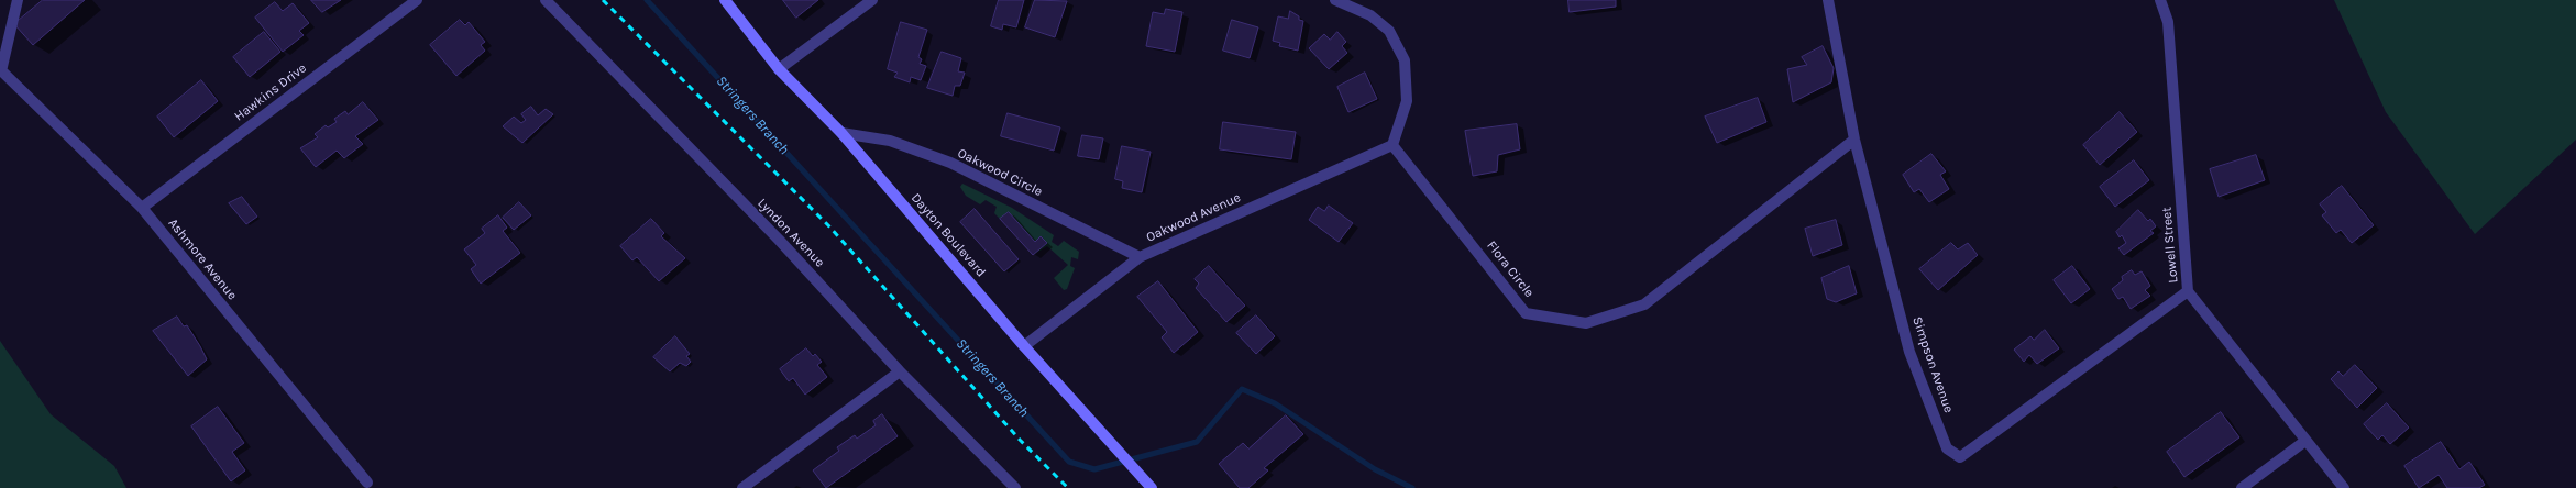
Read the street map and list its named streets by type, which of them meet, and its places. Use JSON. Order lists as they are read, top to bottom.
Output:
{
  "streets": {
    "main road": ["Dayton Boulevard"],
    "street": [
      "Hawkins Drive",
      "Oakwood Circle",
      "Oakwood Avenue",
      "Lyndon Avenue",
      "Lowell Street",
      "Ashmore Avenue",
      "Flora Circle",
      "Simpson Avenue"
    ]
  },
  "crossings": [
    ["Hawkins Drive", "Ashmore Avenue"],
    ["Oakwood Circle", "Oakwood Avenue"],
    ["Oakwood Circle", "Dayton Boulevard"],
    ["Oakwood Avenue", "Dayton Boulevard"],
    ["Oakwood Avenue", "Flora Circle"],
    ["Lowell Street", "Simpson Avenue"],
    ["Flora Circle", "Simpson Avenue"]
  ],
  "water": ["Stringers Branch"]
}
